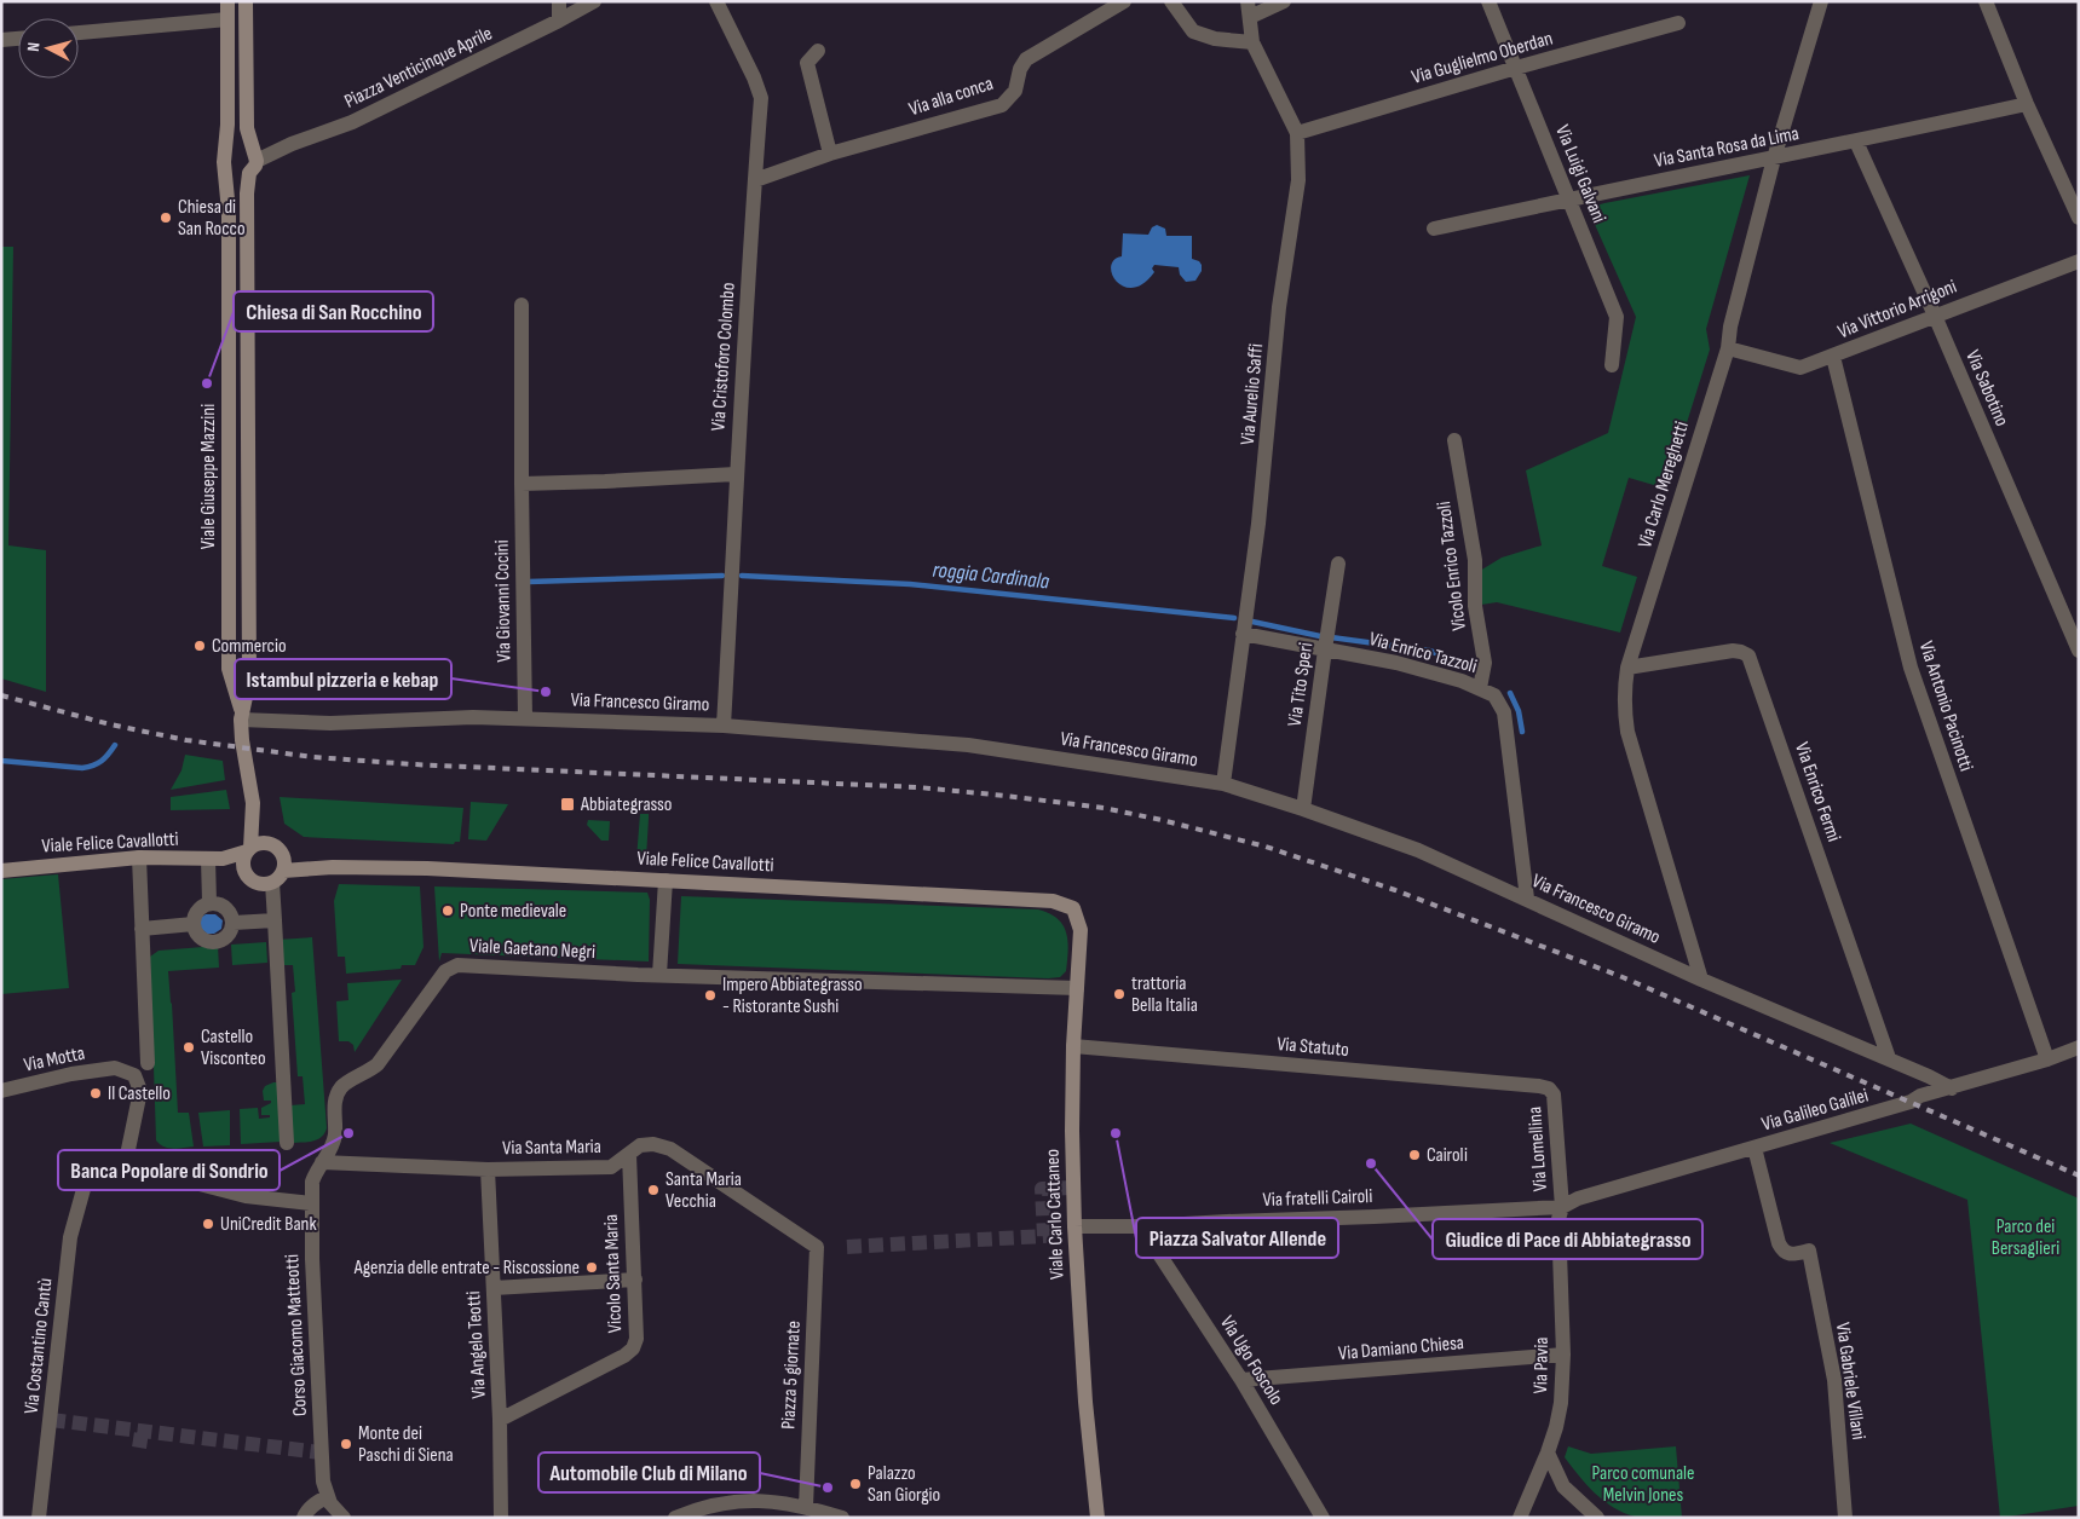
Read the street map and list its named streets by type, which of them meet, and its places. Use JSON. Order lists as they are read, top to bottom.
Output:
{
  "streets": {
    "street": [
      "Via Guglielmo Oberdan",
      "Piazza Venticinque Aprile",
      "Via alla conca",
      "Via Santa Rosa da Lima",
      "Via Luigi Galvani",
      "Via Vittorio Arrigoni",
      "Via Cristoforo Colombo",
      "Via Sabotino",
      "Via Aurelio Saffi",
      "Viale Giuseppe Mazzini",
      "Via Carlo Mereghetti",
      "Vicolo Enrico Tazzoli",
      "Via Giovanni Cocini",
      "Via Enrico Tazzoli",
      "Via Tito Speri",
      "Via Francesco Giramo",
      "Via Antonio Pacinotti",
      "Via Enrico Fermi",
      "Viale Felice Cavallotti",
      "Viale Gaetano Negri",
      "Via Statuto",
      "Via Motta",
      "Via Galileo Galilei",
      "Via Santa Maria",
      "Via Lomellina",
      "Via fratelli Cairoli",
      "Viale Carlo Cattaneo",
      "Vicolo Santa Maria",
      "Corso Giacomo Matteotti",
      "Via Angelo Teotti",
      "Via Costantino Cantù",
      "Via Damiano Chiesa",
      "Via Ugo Foscolo",
      "Via Pavia",
      "Piazza 5 giornate",
      "Via Gabriele Villani"
    ]
  },
  "crossings": [
    ["Via Guglielmo Oberdan", "Via Luigi Galvani"],
    ["Via Guglielmo Oberdan", "Via Aurelio Saffi"],
    ["Piazza Venticinque Aprile", "Viale Giuseppe Mazzini"],
    ["Via alla conca", "Via Cristoforo Colombo"],
    ["Via Santa Rosa da Lima", "Via Luigi Galvani"],
    ["Via Santa Rosa da Lima", "Via Sabotino"],
    ["Via Santa Rosa da Lima", "Via Carlo Mereghetti"],
    ["Via Vittorio Arrigoni", "Via Sabotino"],
    ["Via Vittorio Arrigoni", "Via Carlo Mereghetti"],
    ["Via Vittorio Arrigoni", "Via Antonio Pacinotti"],
    ["Via Cristoforo Colombo", "Via Francesco Giramo"],
    ["Via Aurelio Saffi", "Via Enrico Tazzoli"],
    ["Via Aurelio Saffi", "Via Francesco Giramo"],
    ["Viale Giuseppe Mazzini", "Via Francesco Giramo"],
    ["Viale Giuseppe Mazzini", "Viale Felice Cavallotti"],
    ["Via Carlo Mereghetti", "Via Francesco Giramo"],
    ["Via Carlo Mereghetti", "Via Enrico Fermi"],
    ["Vicolo Enrico Tazzoli", "Via Enrico Tazzoli"],
    ["Via Giovanni Cocini", "Via Francesco Giramo"],
    ["Via Enrico Tazzoli", "Via Tito Speri"],
    ["Via Enrico Tazzoli", "Via Francesco Giramo"],
    ["Via Tito Speri", "Via Francesco Giramo"],
    ["Via Francesco Giramo", "Via Enrico Fermi"],
    ["Via Francesco Giramo", "Via Galileo Galilei"],
    ["Via Antonio Pacinotti", "Via Galileo Galilei"],
    ["Viale Felice Cavallotti", "Viale Carlo Cattaneo"],
    ["Viale Gaetano Negri", "Via Santa Maria"],
    ["Viale Gaetano Negri", "Viale Carlo Cattaneo"],
    ["Viale Gaetano Negri", "Corso Giacomo Matteotti"],
    ["Via Statuto", "Via Lomellina"],
    ["Via Statuto", "Viale Carlo Cattaneo"],
    ["Via Motta", "Via Costantino Cantù"],
    ["Via Galileo Galilei", "Via Lomellina"],
    ["Via Galileo Galilei", "Via fratelli Cairoli"],
    ["Via Galileo Galilei", "Via Pavia"],
    ["Via Galileo Galilei", "Via Gabriele Villani"],
    ["Via Santa Maria", "Vicolo Santa Maria"],
    ["Via Santa Maria", "Corso Giacomo Matteotti"],
    ["Via Santa Maria", "Via Angelo Teotti"],
    ["Via Santa Maria", "Piazza 5 giornate"],
    ["Via Lomellina", "Via fratelli Cairoli"],
    ["Via Lomellina", "Via Pavia"],
    ["Via fratelli Cairoli", "Viale Carlo Cattaneo"],
    ["Via fratelli Cairoli", "Via Ugo Foscolo"],
    ["Via fratelli Cairoli", "Via Pavia"],
    ["Vicolo Santa Maria", "Via Angelo Teotti"],
    ["Via Damiano Chiesa", "Via Ugo Foscolo"],
    ["Via Damiano Chiesa", "Via Pavia"]
  ],
  "water": ["roggia Cardinala"],
  "parks": ["Parco dei Bersaglieri", "Parco comunale Melvin Jones"],
  "places": {
    "other": [
      "Chiesa di San Rocco",
      "Chiesa di San Rocchino",
      "Commercio",
      "Istambul pizzeria e kebap",
      "Ponte medievale",
      "trattoria Bella Italia",
      "Impero Abbiategrasso - Ristorante Sushi",
      "Castello Visconteo",
      "Il Castello",
      "Banca Popolare di Sondrio",
      "Piazza Salvator Allende",
      "Cairoli",
      "Giudice di Pace di Abbiategrasso",
      "Santa Maria Vecchia",
      "UniCredit Bank",
      "Agenzia delle entrate - Riscossione",
      "Monte dei Paschi di Siena",
      "Palazzo San Giorgio",
      "Automobile Club di Milano"
    ],
    "transit": ["Abbiategrasso"]
  },
  "north": "left"
}
